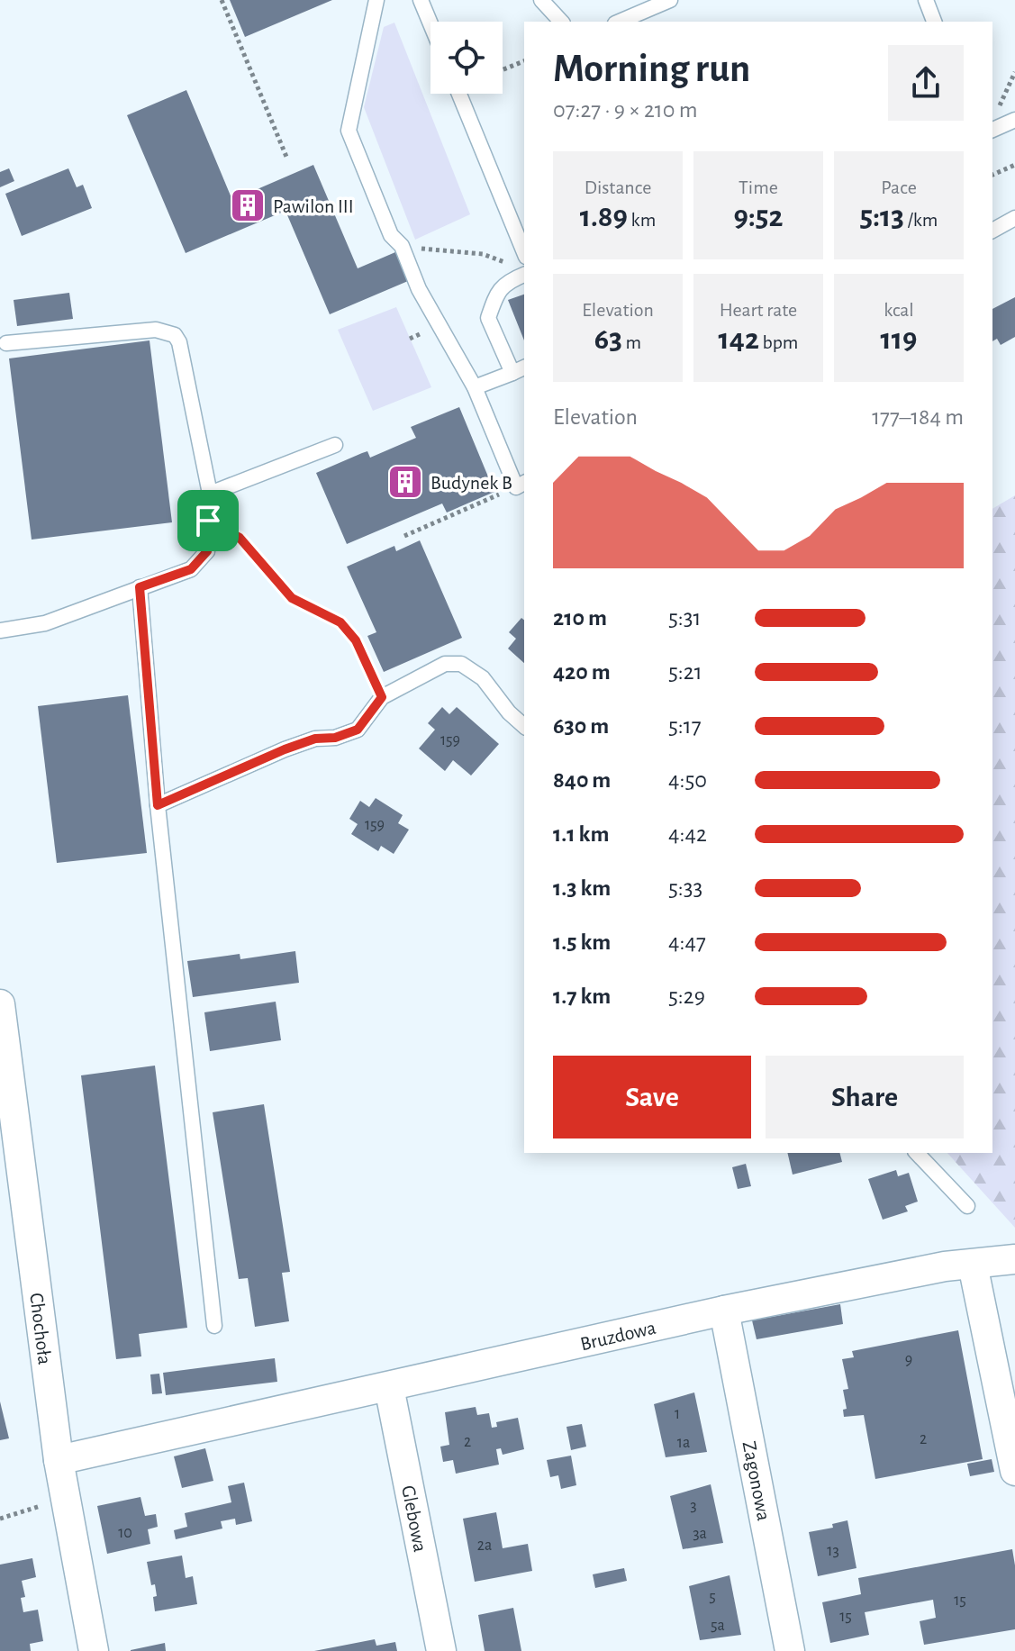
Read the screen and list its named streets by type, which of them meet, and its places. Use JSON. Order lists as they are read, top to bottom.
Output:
{
  "streets": {
    "street": [
      "Chochoła",
      "Bruzdowa",
      "Zagonowa",
      "Glebowa"
    ]
  },
  "crossings": [
    ["Chochoła", "Bruzdowa"],
    ["Bruzdowa", "Zagonowa"],
    ["Bruzdowa", "Glebowa"]
  ],
  "places": {
    "building": ["Pawilon III", "Budynek B"]
  },
  "house_numbers": [
    "159",
    "159",
    "9",
    "1",
    "2",
    "2",
    "1a",
    "3",
    "10",
    "3a",
    "2a",
    "13",
    "5",
    "15",
    "15",
    "5a"
  ],
  "page": {
    "heading": ["Morning run", "07:27 · 9 × 210 m"],
    "stats": [
      ["Distance", "1.89 km"],
      ["Time", "9:52"],
      ["Pace", "5:13 /km"],
      ["Elevation", "63 m"],
      ["Heart rate", "142 bpm"],
      ["kcal", "119"]
    ],
    "chart": ["Elevation", "177–184 m"],
    "list": [
      {
        "name": "210 m",
        "note": "5:31"
      },
      {
        "name": "420 m",
        "note": "5:21"
      },
      {
        "name": "630 m",
        "note": "5:17"
      },
      {
        "name": "840 m",
        "note": "4:50"
      },
      {
        "name": "1.1 km",
        "note": "4:42"
      },
      {
        "name": "1.3 km",
        "note": "5:33"
      },
      {
        "name": "1.5 km",
        "note": "4:47"
      },
      {
        "name": "1.7 km",
        "note": "5:29"
      }
    ],
    "buttons": ["Save", "Share"]
  }
}
